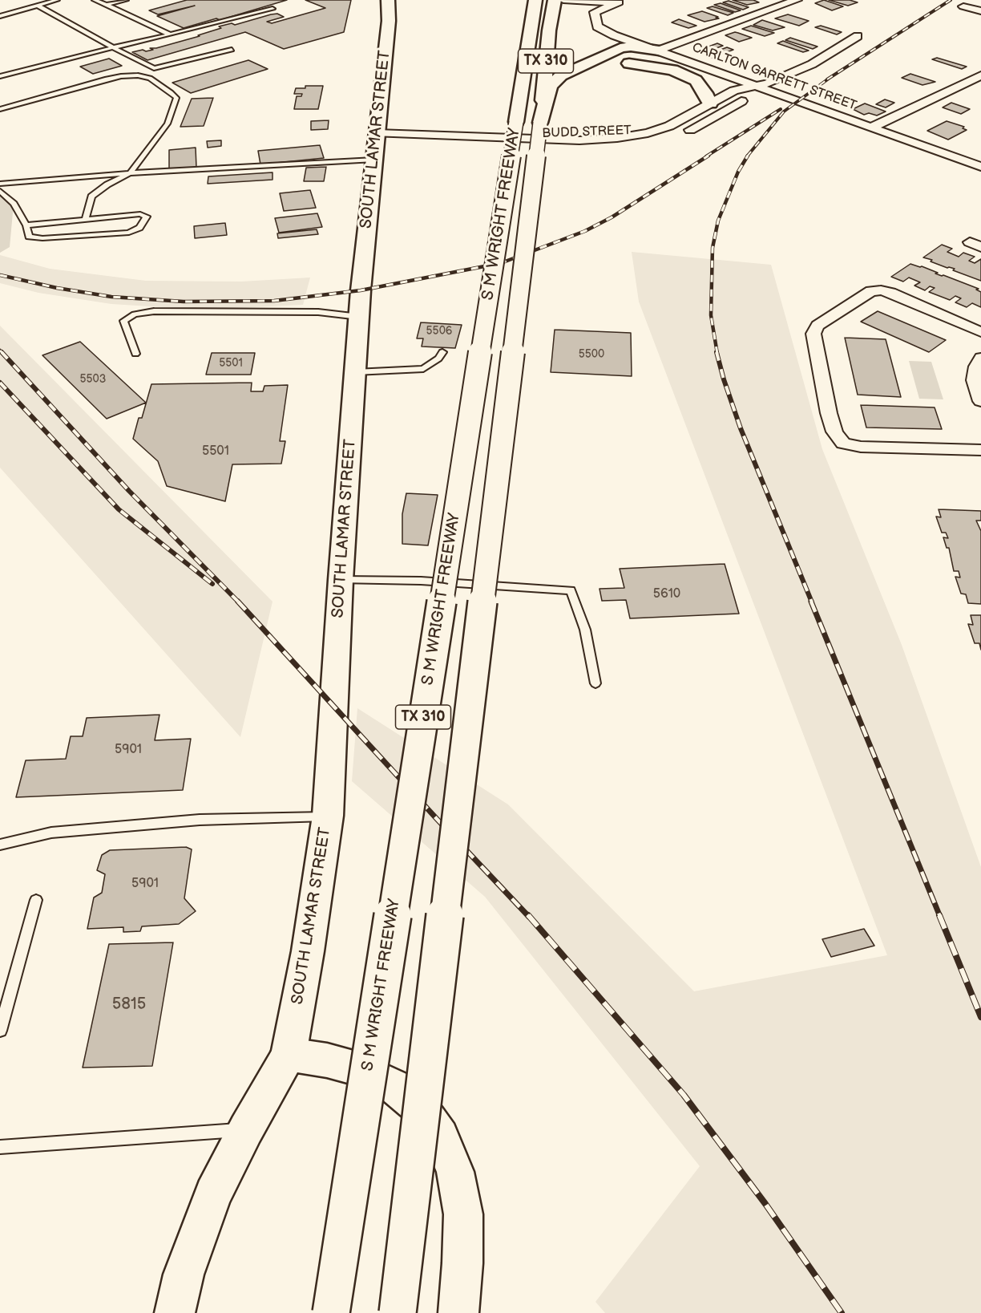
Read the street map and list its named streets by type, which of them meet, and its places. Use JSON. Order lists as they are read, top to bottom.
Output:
{
  "streets": {
    "main road": ["TX 310", "SOUTH LAMAR STREET", "S M WRIGHT FREEWAY"],
    "street": ["CARLTON GARRETT STREET", "BUDD STREET"]
  },
  "crossings": [
    ["CARLTON GARRETT STREET", "BUDD STREET"],
    ["BUDD STREET", "SOUTH LAMAR STREET"]
  ],
  "house_numbers": [
    "5506",
    "5500",
    "5501",
    "5503",
    "5501",
    "5610",
    "5901",
    "5901",
    "5815"
  ]
}
